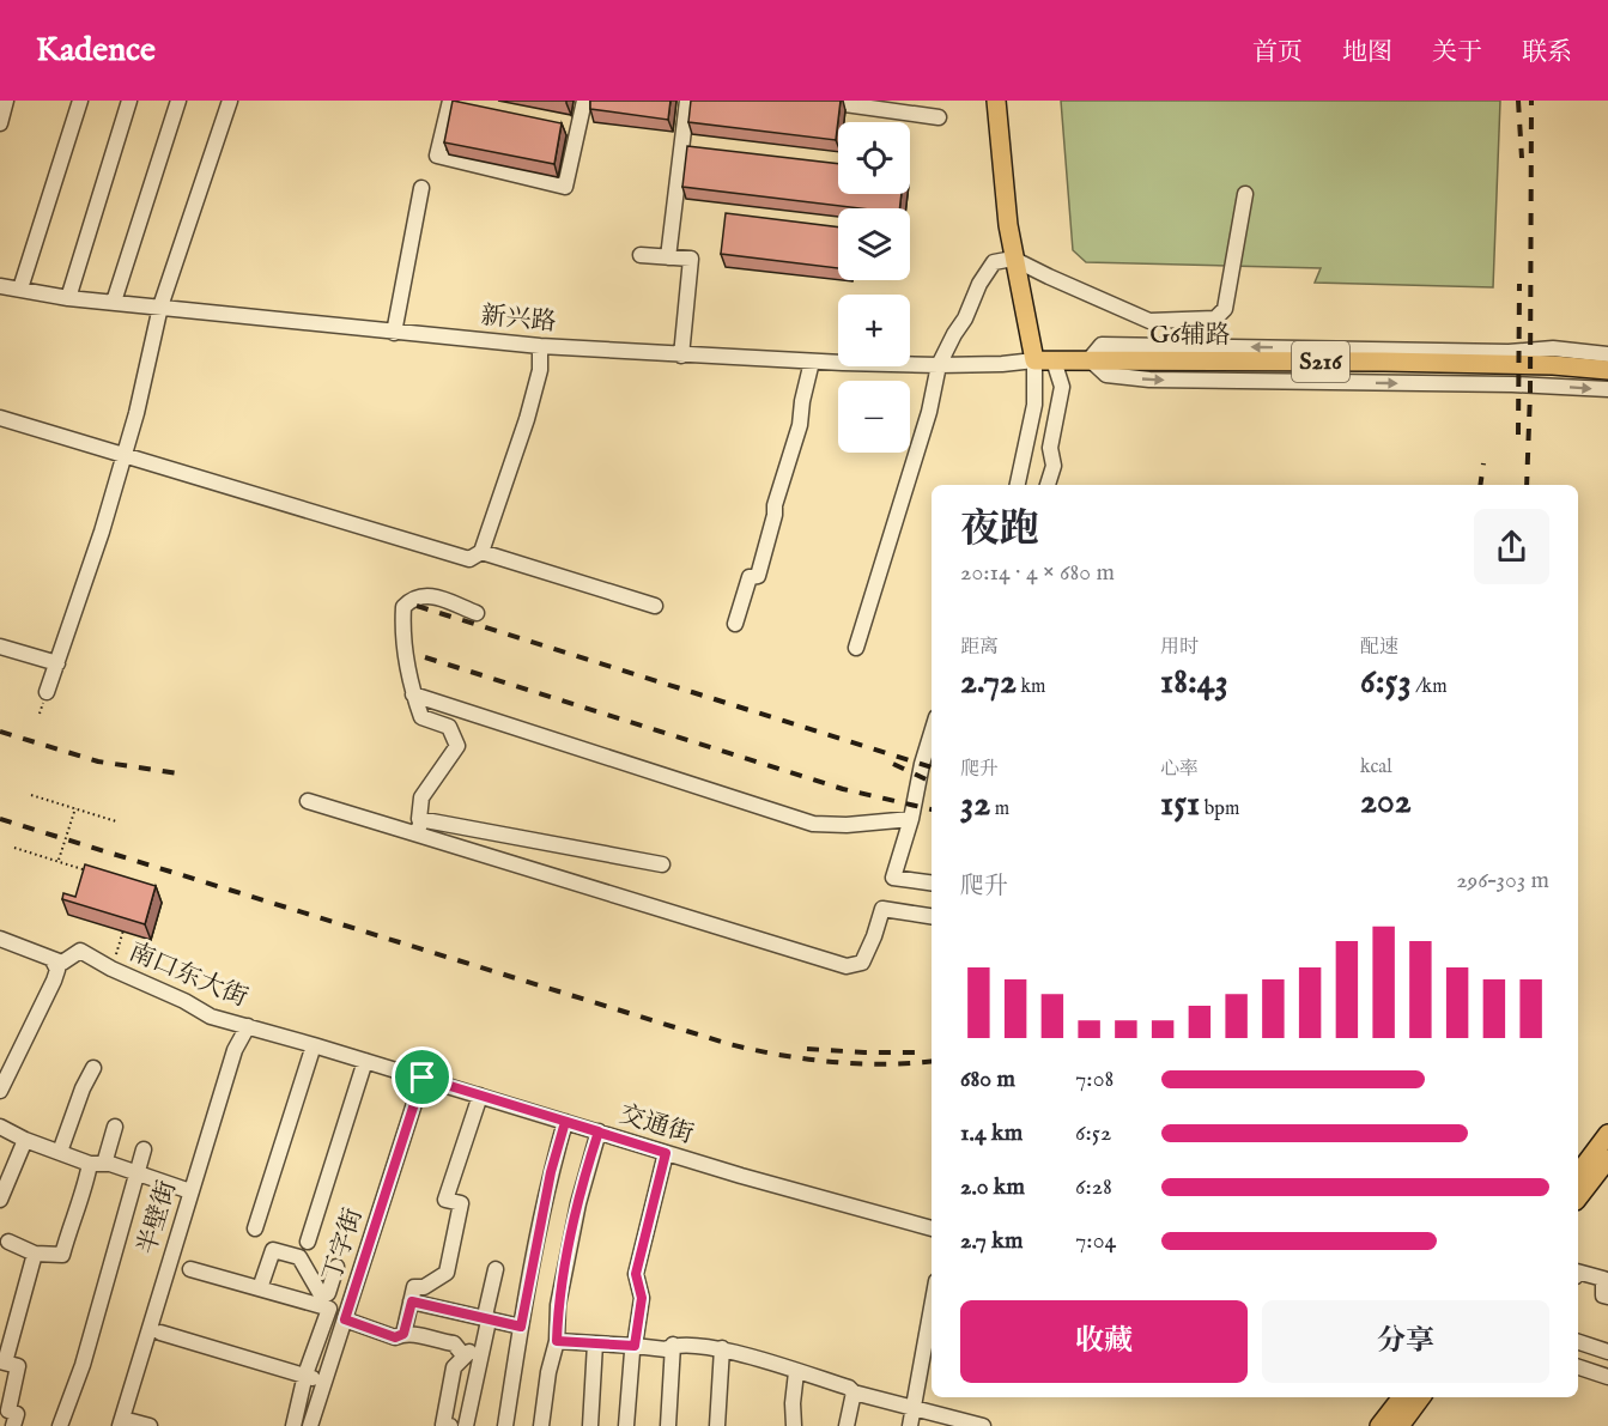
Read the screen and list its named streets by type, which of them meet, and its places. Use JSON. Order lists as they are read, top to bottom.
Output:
{
  "streets": {
    "main road": ["G6辅路", "S216"],
    "street": [
      "新兴路",
      "南口东大街",
      "交通街",
      "半壁街",
      "丁字街"
    ]
  },
  "crossings": [
    ["新兴路", "G6辅路"],
    ["南口东大街", "交通街"],
    ["南口东大街", "半壁街"],
    ["交通街", "丁字街"]
  ],
  "page": {
    "header": "Kadence",
    "nav": [
      "首页",
      "地图",
      "关于",
      "联系"
    ],
    "map_buttons": ["+", "−"],
    "heading": ["夜跑", "20:14 · 4 × 680 m"],
    "stats": [
      ["距离", "2.72 km"],
      ["用时", "18:43"],
      ["配速", "6:53 /km"],
      ["爬升", "32 m"],
      ["心率", "151 bpm"],
      ["kcal", "202"]
    ],
    "chart": ["爬升", "296–303 m"],
    "list": [
      {
        "name": "680 m",
        "note": "7:08"
      },
      {
        "name": "1.4 km",
        "note": "6:52"
      },
      {
        "name": "2.0 km",
        "note": "6:28"
      },
      {
        "name": "2.7 km",
        "note": "7:04"
      }
    ],
    "buttons": ["收藏", "分享"]
  }
}
